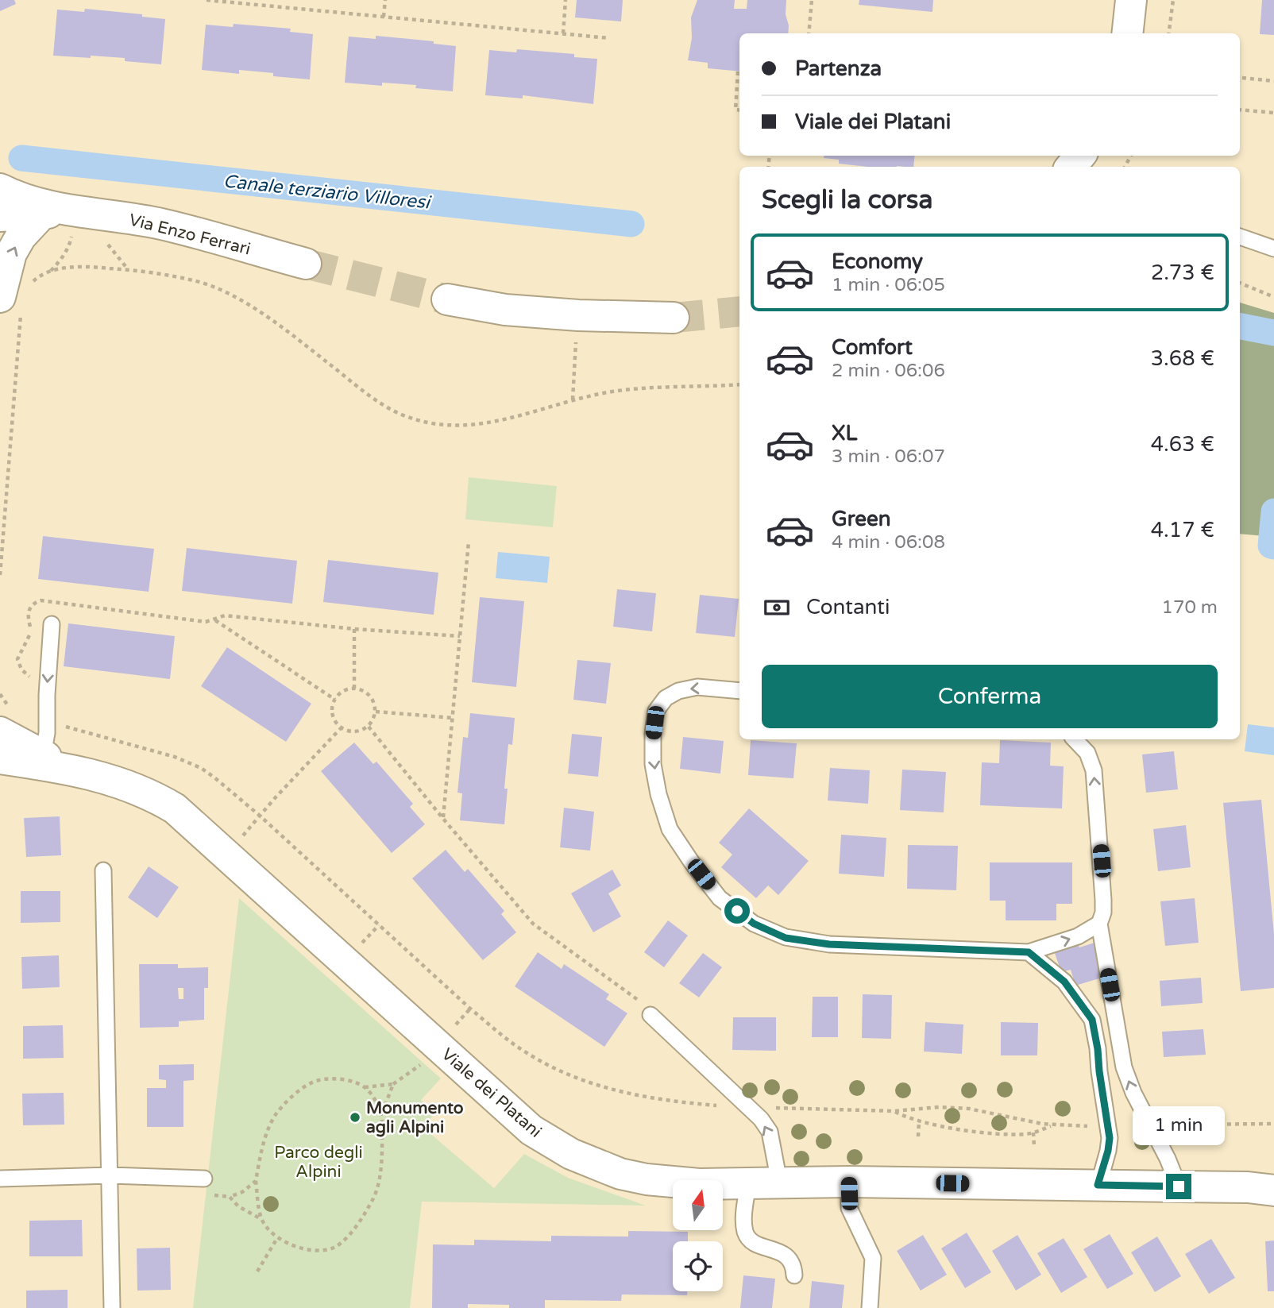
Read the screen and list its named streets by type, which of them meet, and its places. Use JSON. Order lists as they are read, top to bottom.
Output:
{
  "streets": {
    "street": ["Via Enzo Ferrari", "Viale dei Platani"]
  },
  "water": ["Canale terziario Villoresi"],
  "parks": ["Parco degli Alpini"],
  "places": ["Monumento agli Alpini"],
  "north": "top",
  "page": {
    "banner": ["Partenza", "Viale dei Platani"],
    "heading": "Scegli la corsa",
    "list": [
      {
        "name": "Economy",
        "note": "1 min · 06:05",
        "value": "2.73 €"
      },
      {
        "name": "Comfort",
        "note": "2 min · 06:06",
        "value": "3.68 €"
      },
      {
        "name": "XL",
        "note": "3 min · 06:07",
        "value": "4.63 €"
      },
      {
        "name": "Green",
        "note": "4 min · 06:08",
        "value": "4.17 €"
      }
    ],
    "pay": ["Contanti", "170 m"],
    "buttons": "Conferma",
    "bubble": "1 min"
  }
}
